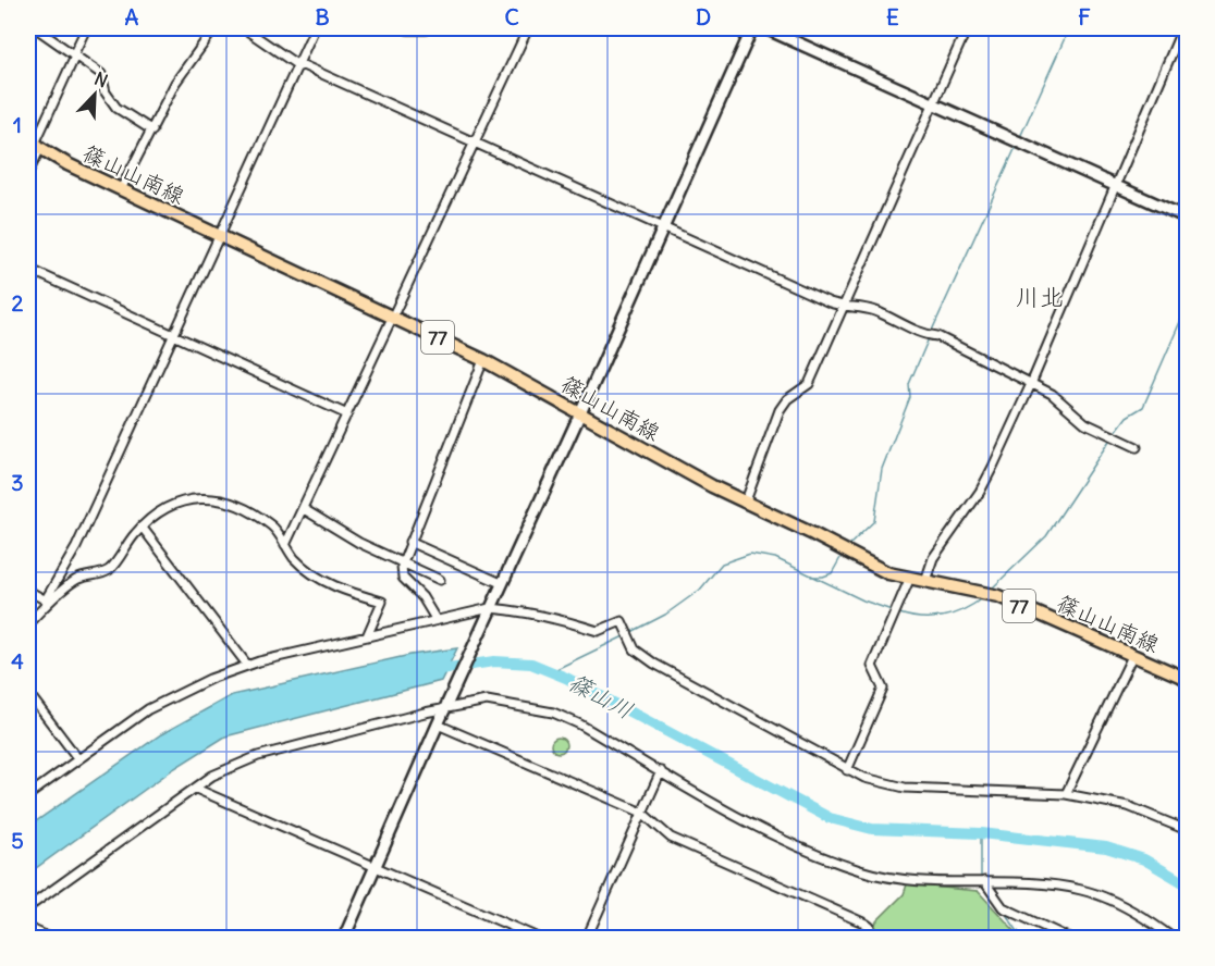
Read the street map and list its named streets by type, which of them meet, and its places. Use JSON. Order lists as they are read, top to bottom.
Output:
{
  "streets": {
    "main road": ["篠山山南線", "77"]
  },
  "districts": ["川北"],
  "water": ["篠山川"],
  "north": "top right",
  "grid": {
    "columns": [
      "A",
      "B",
      "C",
      "D",
      "E",
      "F"
    ],
    "rows": [
      "1",
      "2",
      "3",
      "4",
      "5"
    ]
  }
}
